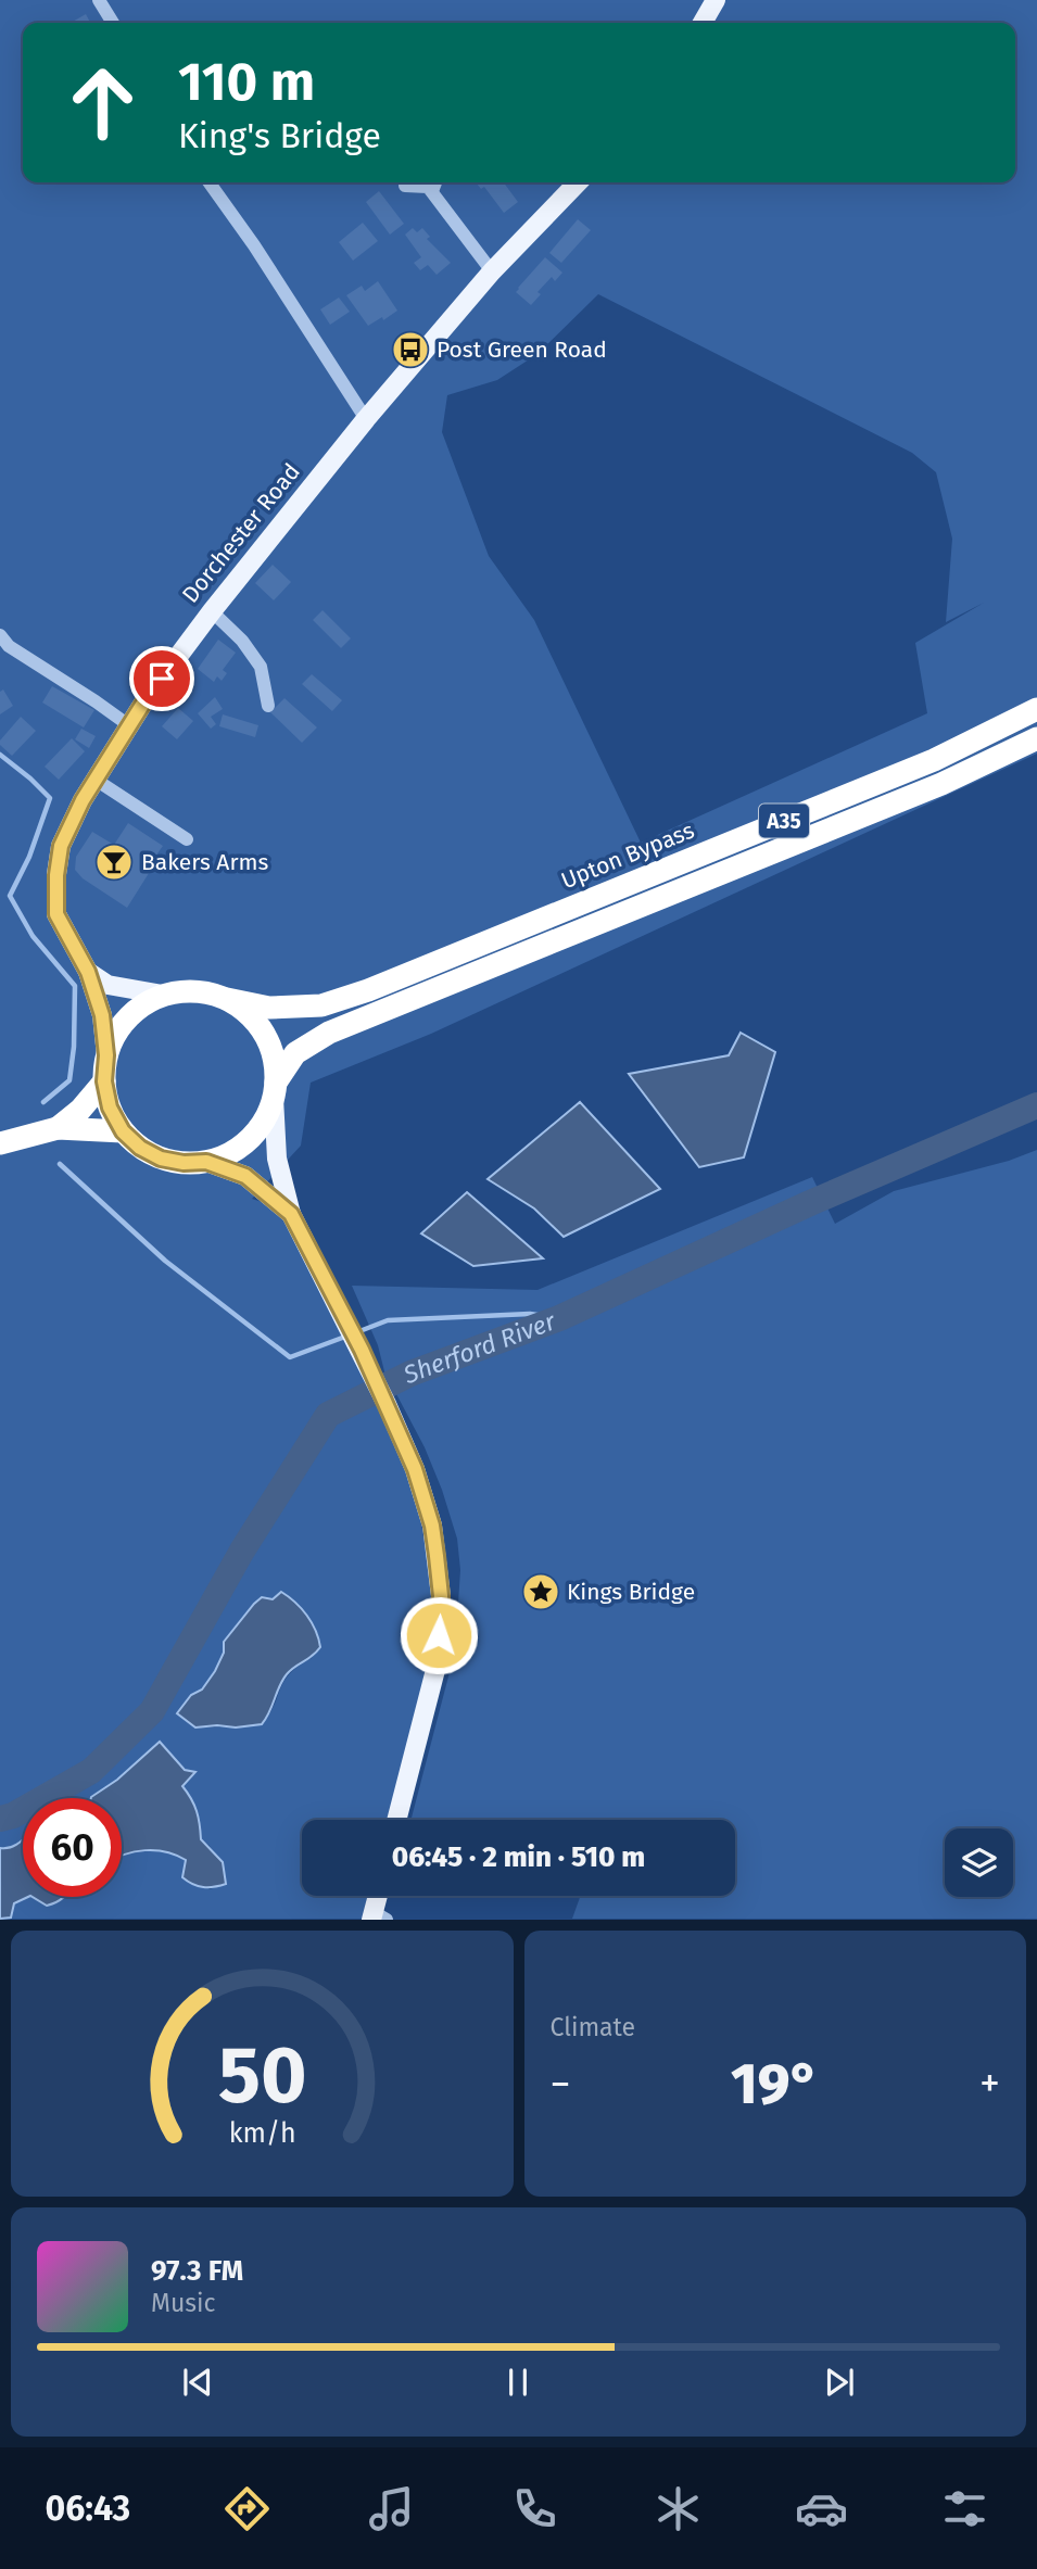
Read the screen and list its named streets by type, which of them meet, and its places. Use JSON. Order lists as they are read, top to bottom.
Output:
{
  "streets": {
    "highway": ["A35", "Upton Bypass"],
    "main road": ["Dorchester Road"]
  },
  "crossings": [
    ["Dorchester Road", "A35"],
    ["Dorchester Road", "Upton Bypass"],
    ["A35", "Upton Bypass"]
  ],
  "water": ["Sherford River"],
  "places": {
    "bus stop": ["Post Green Road"],
    "bar": ["Bakers Arms"],
    "place": ["Kings Bridge"]
  },
  "page": {
    "turn": ["110 m", "King's Bridge"],
    "limit": "60",
    "trip": "06:45 · 2 min · 510 m",
    "tile": "Climate",
    "heat": ["−", "19°", "+"],
    "song": ["97.3 FM", "Music"],
    "tabs": "06:43",
    "gauge": ["50", "km/h"]
  }
}
